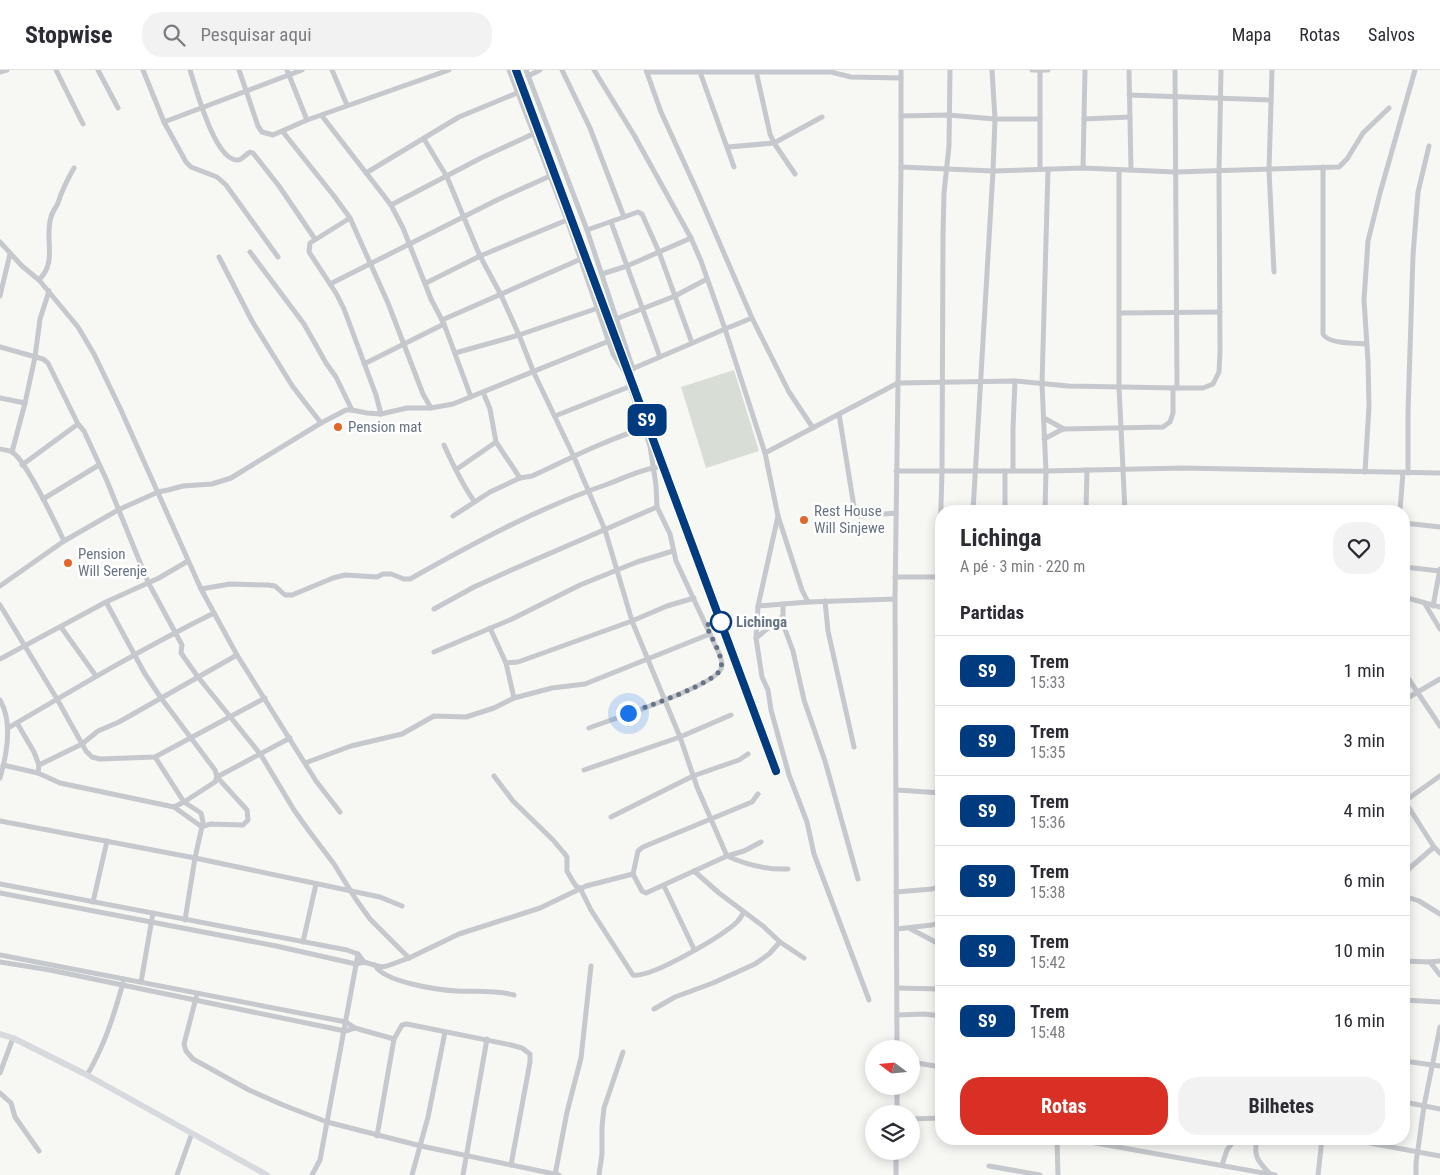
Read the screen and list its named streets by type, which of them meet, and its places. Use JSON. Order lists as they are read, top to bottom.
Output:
{
  "places": [
    "Pension mat",
    "Rest House Will Sinjewe",
    "Pension Will Serenje",
    "Lichinga"
  ],
  "north": "left",
  "page": {
    "header": "Stopwise",
    "search": "Pesquisar aqui",
    "nav": ["Mapa", "Rotas", "Salvos"],
    "on_map": "S9",
    "heading": [
      ["Lichinga", "A pé · 3 min · 220 m"],
      "Partidas"
    ],
    "list": [
      {
        "mark": "S9",
        "name": "Trem",
        "note": "15:33",
        "value": "1 min"
      },
      {
        "mark": "S9",
        "name": "Trem",
        "note": "15:35",
        "value": "3 min"
      },
      {
        "mark": "S9",
        "name": "Trem",
        "note": "15:36",
        "value": "4 min"
      },
      {
        "mark": "S9",
        "name": "Trem",
        "note": "15:38",
        "value": "6 min"
      },
      {
        "mark": "S9",
        "name": "Trem",
        "note": "15:42",
        "value": "10 min"
      },
      {
        "mark": "S9",
        "name": "Trem",
        "note": "15:48",
        "value": "16 min"
      }
    ],
    "buttons": ["Rotas", "Bilhetes"]
  }
}
